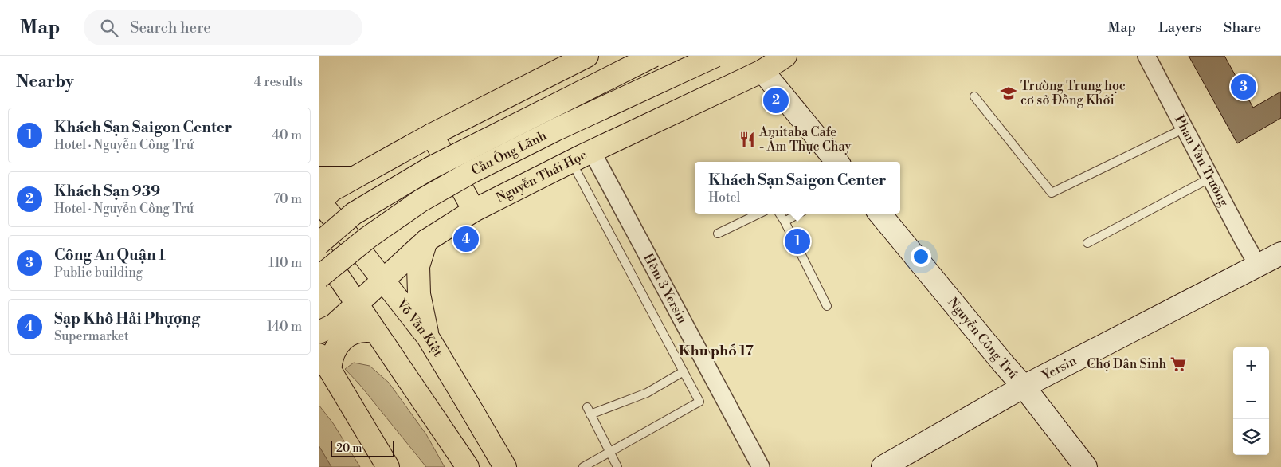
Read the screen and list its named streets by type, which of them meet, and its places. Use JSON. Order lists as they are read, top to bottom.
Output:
{
  "streets": {
    "main road": ["Cầu Ông Lãnh", "Nguyễn Thái Học", "Võ Văn Kiệt"],
    "street": [
      "Phan Văn Trường",
      "Hẻm 3 Yersin",
      "Nguyễn Công Trứ",
      "Yersin"
    ]
  },
  "crossings": [
    ["Phan Văn Trường", "Yersin"],
    ["Nguyễn Thái Học", "Hẻm 3 Yersin"],
    ["Nguyễn Thái Học", "Võ Văn Kiệt"],
    ["Nguyễn Công Trứ", "Yersin"]
  ],
  "districts": ["Khu phố 17"],
  "places": {
    "school or university": ["Trường Trung học cơ sở Đồng Khởi"],
    "restaurant": ["Amitaba Cafe - Ẩm Thực Chay"],
    "supermarket": ["Chợ Dân Sinh"]
  },
  "scale_bar": "20 m",
  "page": {
    "header": "Map",
    "search": "Search here",
    "nav": ["Map", "Layers", "Share"],
    "heading": ["Nearby", "4 results"],
    "pins": [
      "3",
      "2",
      "4",
      "1"
    ],
    "list": [
      {
        "mark": "1",
        "name": "Khách Sạn Saigon Center",
        "note": "Hotel · Nguyễn Công Trứ",
        "value": "40 m"
      },
      {
        "mark": "2",
        "name": "Khách Sạn 939",
        "note": "Hotel · Nguyễn Công Trứ",
        "value": "70 m"
      },
      {
        "mark": "3",
        "name": "Công An Quận 1",
        "note": "Public building",
        "value": "110 m"
      },
      {
        "mark": "4",
        "name": "Sạp Khô Hải Phựợng",
        "note": "Supermarket",
        "value": "140 m"
      }
    ],
    "popup": ["Khách Sạn Saigon Center", "Hotel"],
    "map_buttons": ["+", "−"],
    "scale": "20 m"
  }
}
